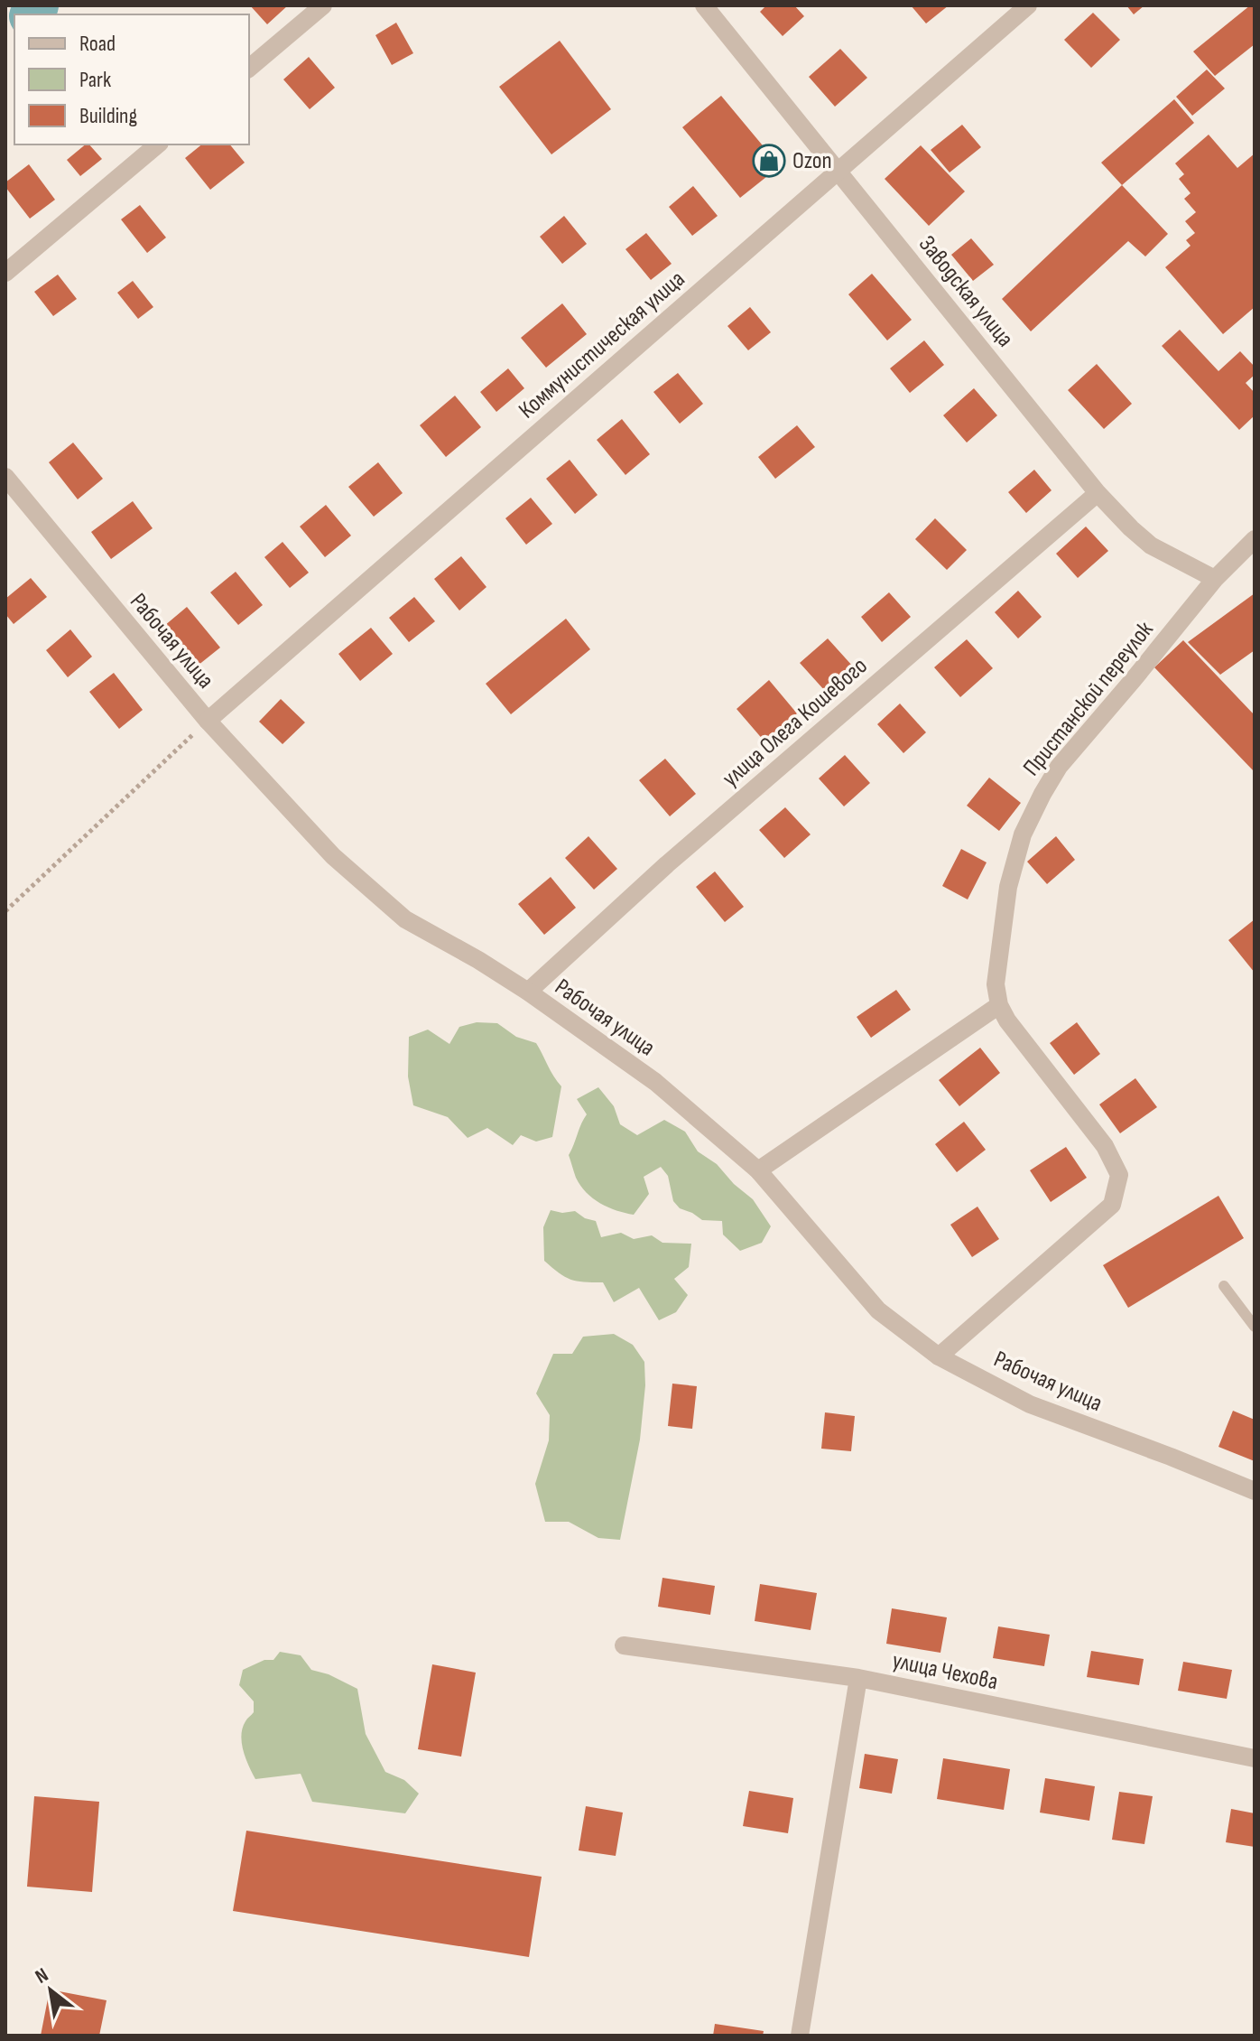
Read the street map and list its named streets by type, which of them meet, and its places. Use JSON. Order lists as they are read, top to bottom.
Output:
{
  "streets": {
    "street": [
      "Заводская улица",
      "Коммунистическая улица",
      "Рабочая улица",
      "Пристанской переулок",
      "улица Олега Кошевого",
      "улица Чехова"
    ]
  },
  "crossings": [
    ["Заводская улица", "Коммунистическая улица"],
    ["Заводская улица", "Пристанской переулок"],
    ["Заводская улица", "улица Олега Кошевого"],
    ["Коммунистическая улица", "Рабочая улица"],
    ["Рабочая улица", "улица Олега Кошевого"]
  ],
  "places": {
    "shop": ["Ozon"]
  },
  "legend": ["Road", "Park", "Building"],
  "north": "top left"
}
